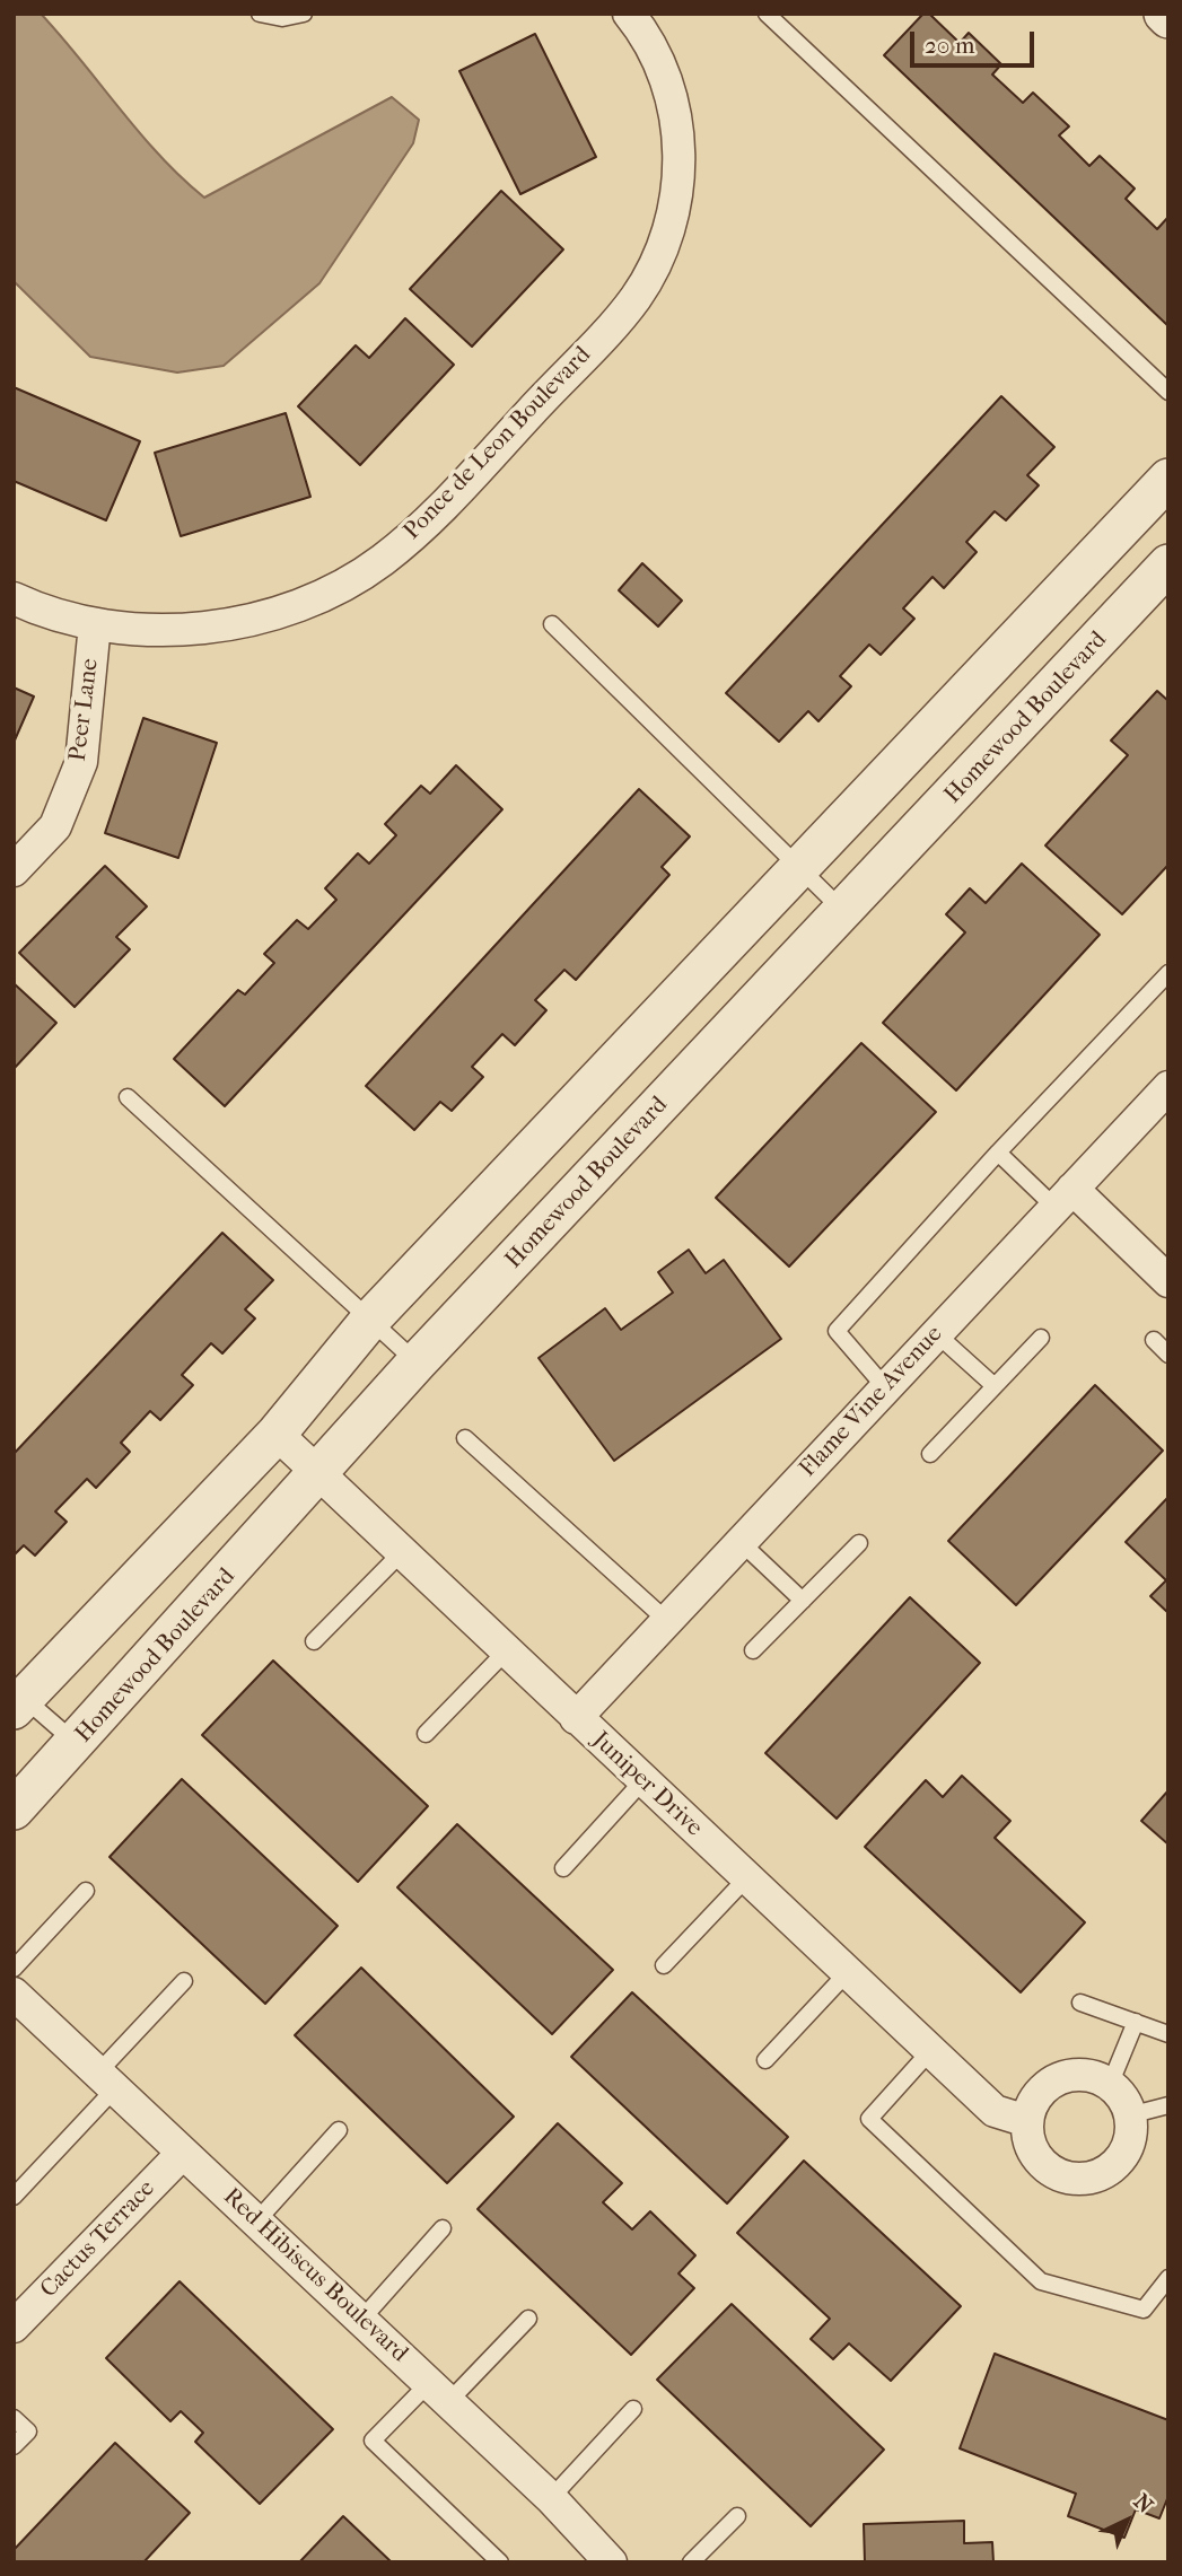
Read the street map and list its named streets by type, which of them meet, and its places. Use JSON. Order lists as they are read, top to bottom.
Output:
{
  "streets": {
    "street": [
      "Ponce de Leon Boulevard",
      "Peer Lane",
      "Homewood Boulevard",
      "Flame Vine Avenue",
      "Juniper Drive",
      "Cactus Terrace",
      "Red Hibiscus Boulevard"
    ]
  },
  "crossings": [
    ["Ponce de Leon Boulevard", "Peer Lane"],
    ["Homewood Boulevard", "Juniper Drive"],
    ["Flame Vine Avenue", "Juniper Drive"],
    ["Cactus Terrace", "Red Hibiscus Boulevard"]
  ],
  "scale_bar": "20 m",
  "north": "top right"
}
